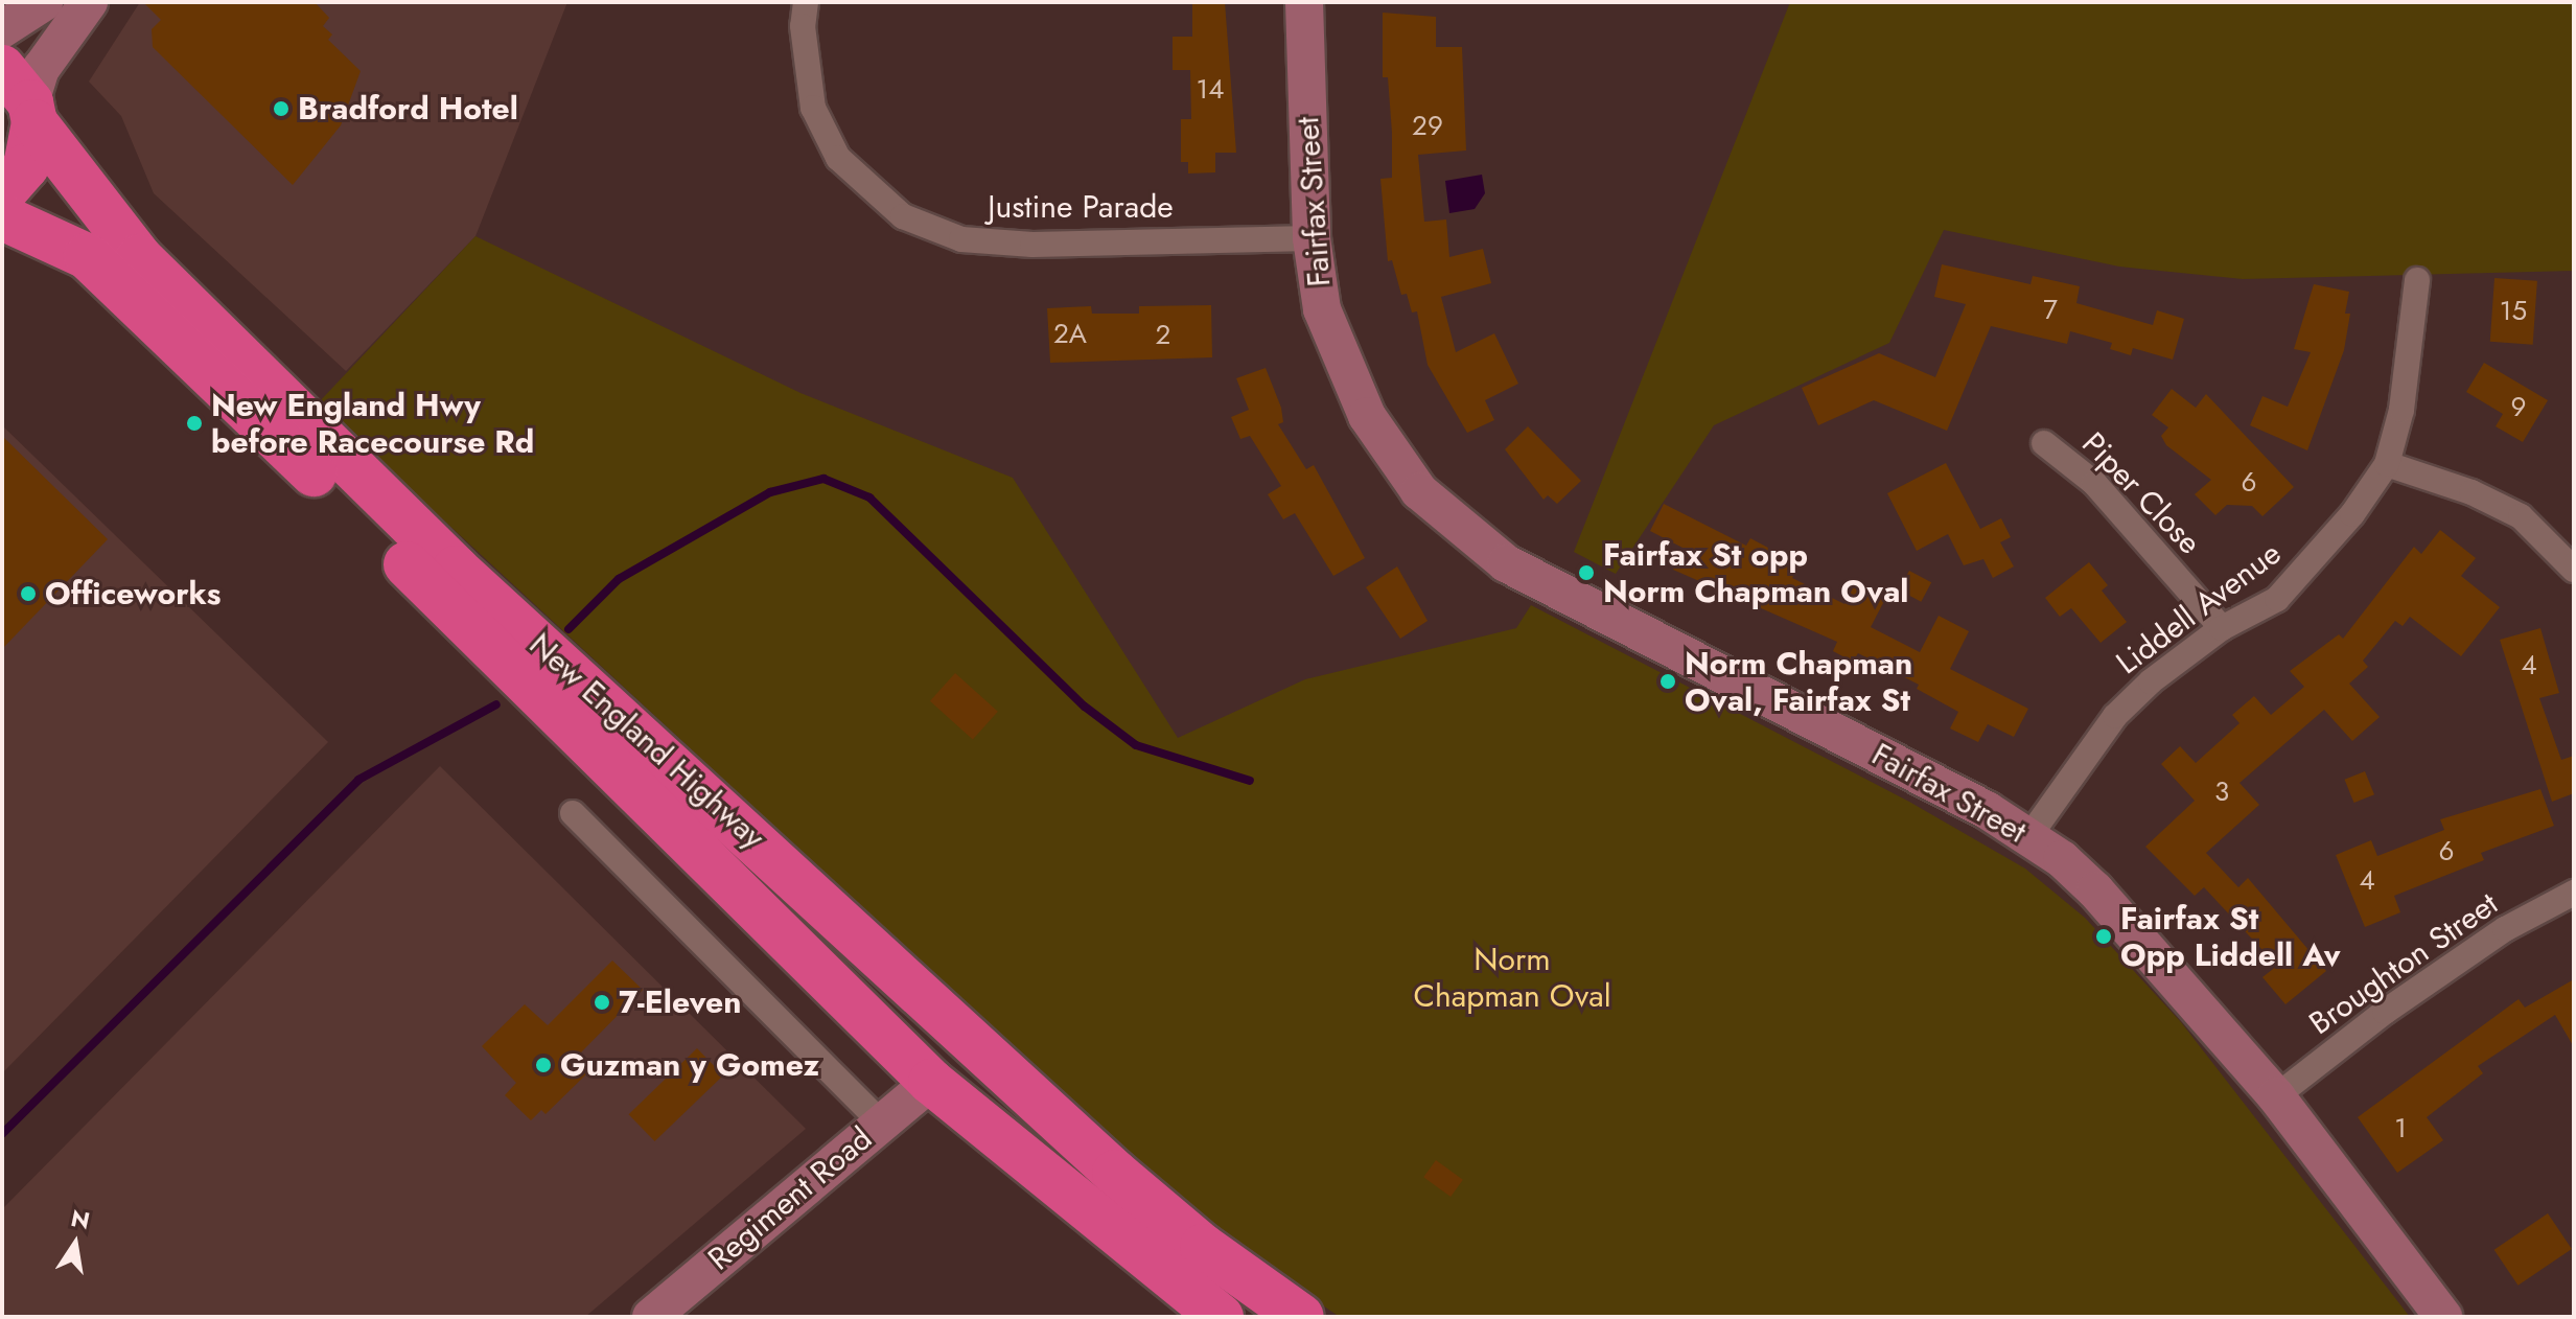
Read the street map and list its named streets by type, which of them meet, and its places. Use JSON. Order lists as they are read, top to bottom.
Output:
{
  "streets": {
    "highway": ["New England Highway"],
    "street": [
      "Fairfax Street",
      "Justine Parade",
      "Piper Close",
      "Liddell Avenue",
      "Broughton Street",
      "Regiment Road"
    ]
  },
  "crossings": [
    ["Fairfax Street", "Justine Parade"],
    ["Fairfax Street", "Liddell Avenue"],
    ["Fairfax Street", "Broughton Street"],
    ["Piper Close", "Liddell Avenue"],
    ["New England Highway", "Regiment Road"]
  ],
  "parks": ["Norm Chapman Oval"],
  "places": [
    "Bradford Hotel",
    "New England Hwy before Racecourse Rd",
    "Fairfax St opp Norm Chapman Oval",
    "Officeworks",
    "Norm Chapman Oval, Fairfax St",
    "Fairfax St Opp Liddell Av",
    "7-Eleven",
    "Guzman y Gomez"
  ],
  "house_numbers": [
    "14",
    "29",
    "7",
    "15",
    "2A",
    "2",
    "9",
    "6",
    "4",
    "3",
    "6",
    "4",
    "1"
  ],
  "north": "top"
}
